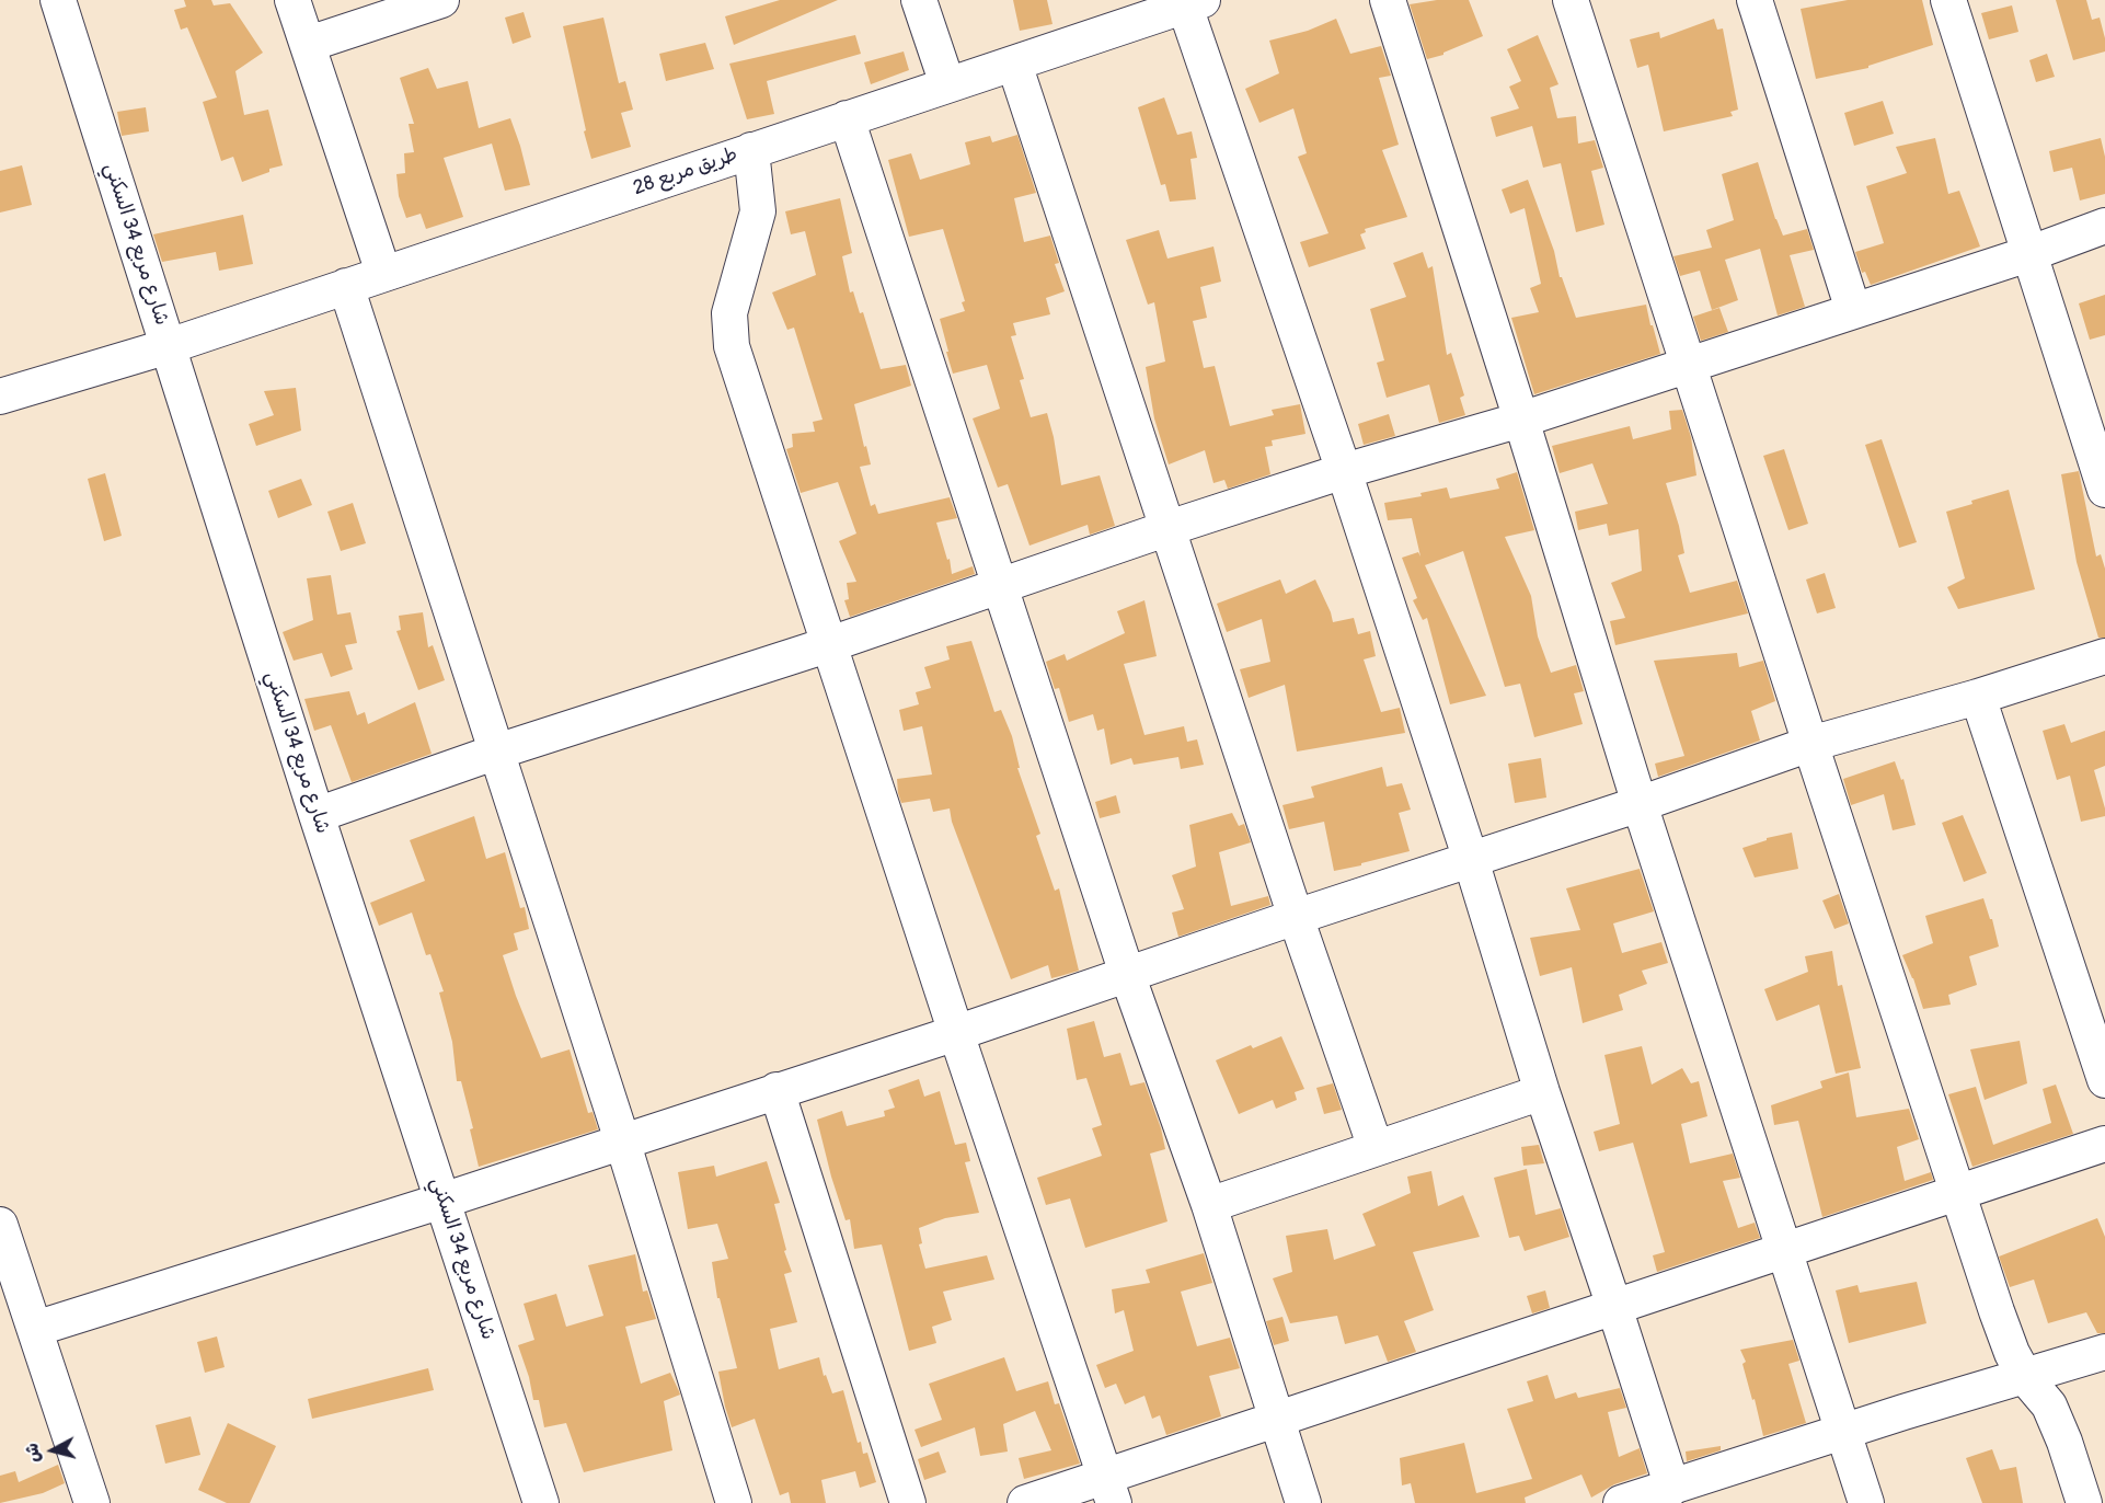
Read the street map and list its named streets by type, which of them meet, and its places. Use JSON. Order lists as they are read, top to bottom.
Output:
{
  "streets": {
    "street": ["طريق مربع 28", "شارع مربع 34 السكني"]
  },
  "crossings": [
    ["طريق مربع 28", "شارع مربع 34 السكني"]
  ],
  "north": "left"
}
